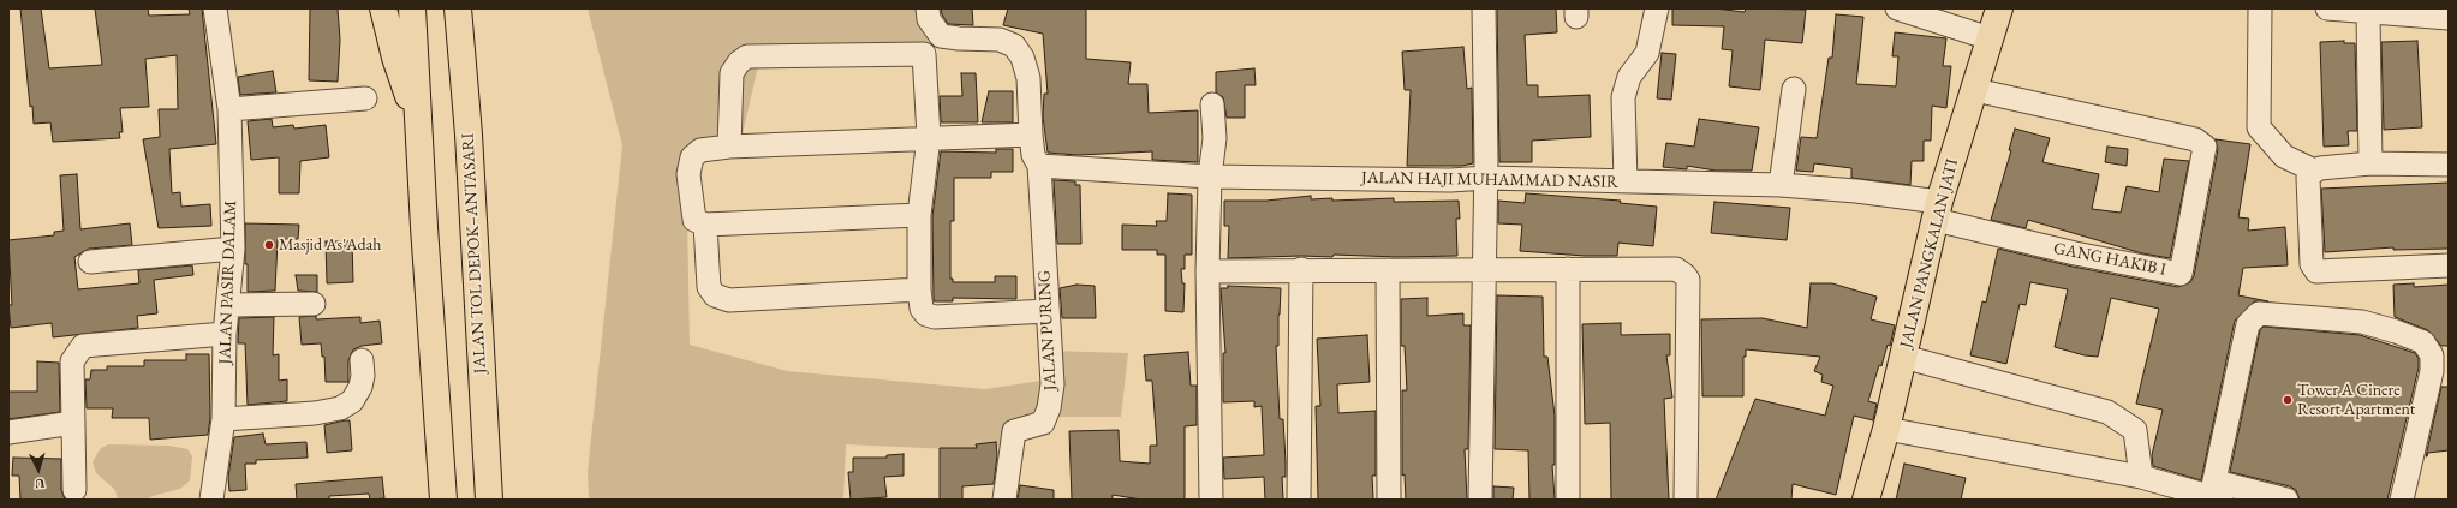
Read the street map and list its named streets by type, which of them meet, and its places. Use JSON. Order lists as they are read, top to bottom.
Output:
{
  "streets": {
    "main road": ["JALAN TOL DEPOK–ANTASARI", "JALAN PANGKALAN JATI"],
    "street": [
      "JALAN HAJI MUHAMMAD NASIR",
      "GANG HAKIB I",
      "JALAN PASIR DALAM",
      "JALAN PURING"
    ]
  },
  "crossings": [
    ["JALAN HAJI MUHAMMAD NASIR", "JALAN PANGKALAN JATI"],
    ["JALAN HAJI MUHAMMAD NASIR", "GANG HAKIB I"],
    ["JALAN HAJI MUHAMMAD NASIR", "JALAN PURING"],
    ["JALAN PANGKALAN JATI", "GANG HAKIB I"]
  ],
  "places": ["Masjid As'Adah", "Tower A Cinere Resort Apartment"],
  "north": "bottom"
}
